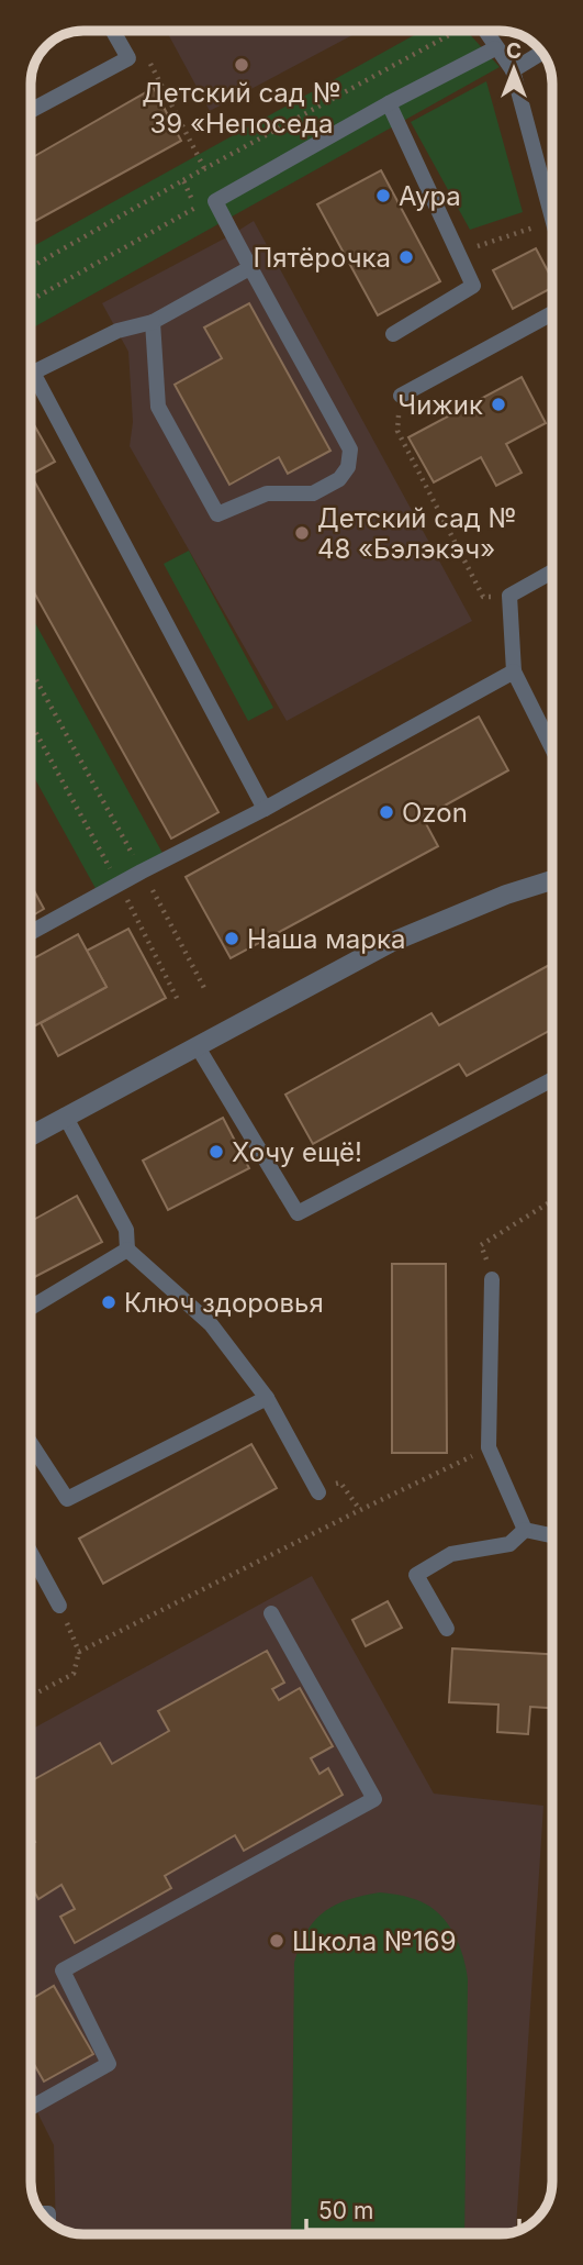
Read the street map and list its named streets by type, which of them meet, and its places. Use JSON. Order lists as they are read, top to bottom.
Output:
{
  "places": [
    "Детский сад № 39 «Непоседа",
    "Аура",
    "Пятёрочка",
    "Чижик",
    "Детский сад № 48 «Бэлэкэч»",
    "Ozon",
    "Наша марка",
    "Хочу ещё!",
    "Ключ здоровья",
    "Школа №169"
  ],
  "scale_bar": "50 m",
  "north": "top"
}
